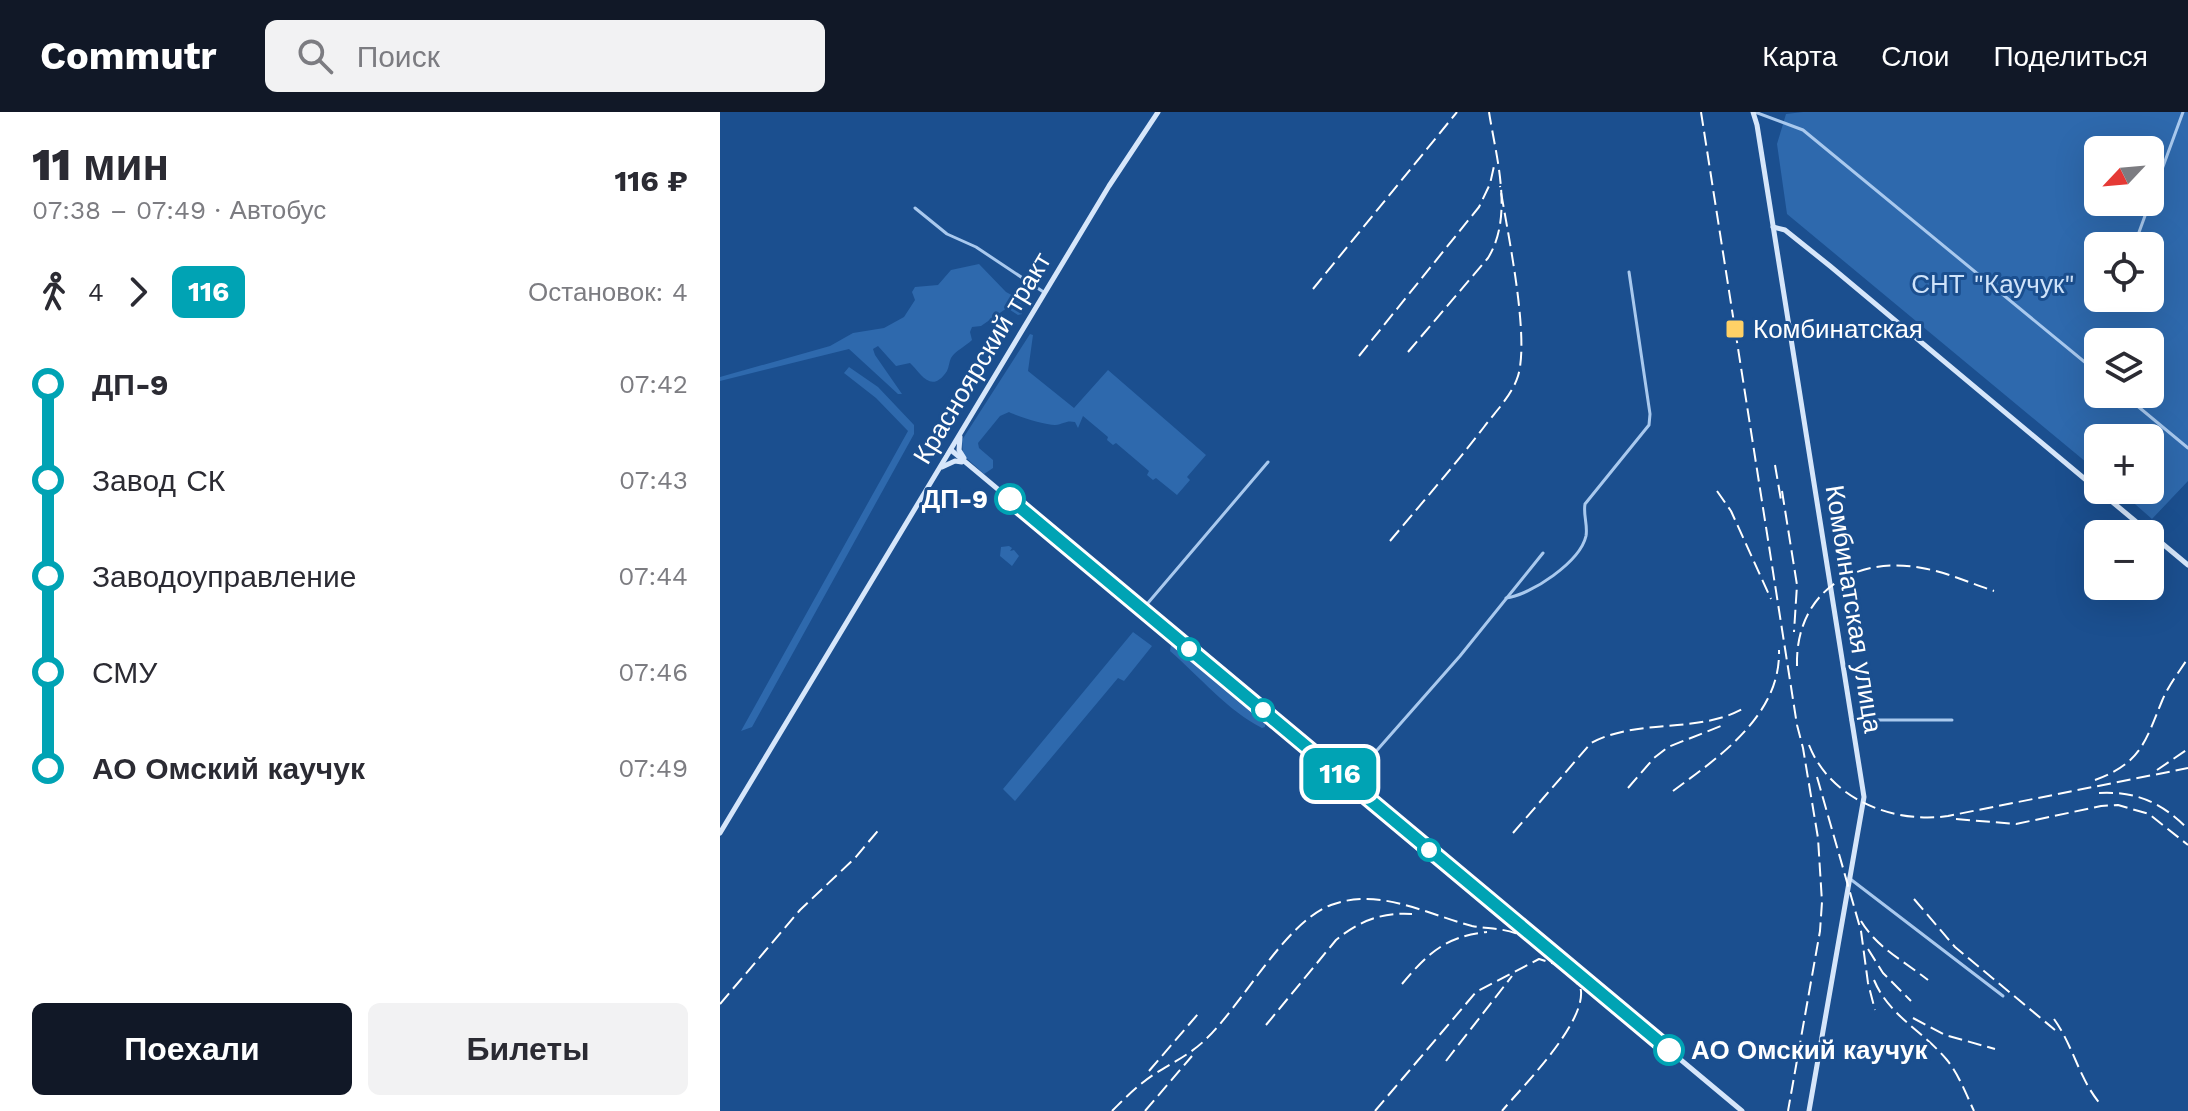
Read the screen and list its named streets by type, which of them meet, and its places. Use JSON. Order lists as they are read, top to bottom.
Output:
{
  "streets": {
    "main road": ["Красноярский тракт", "Комбинатская улица"]
  },
  "parks": ["СНТ \"Каучук\""],
  "places": {
    "transit": ["Комбинатская"],
    "other": ["ДП-9", "АО Омский каучук"]
  },
  "lines": ["bus line 116"],
  "north": "bottom left",
  "page": {
    "header": "Commutr",
    "search": "Поиск",
    "nav": ["Карта", "Слои", "Поделиться"],
    "heading": ["11 мин", "07:38 – 07:49 · Автобус", "116 ₽"],
    "on_map": "116",
    "map_buttons": ["+", "−"],
    "legs": ["4", "116", "Остановок: 4"],
    "list": [
      {
        "name": "ДП-9",
        "value": "07:42"
      },
      {
        "name": "Завод СК",
        "value": "07:43"
      },
      {
        "name": "Заводоуправление",
        "value": "07:44"
      },
      {
        "name": "СМУ",
        "value": "07:46"
      },
      {
        "name": "АО Омский каучук",
        "value": "07:49"
      }
    ],
    "buttons": ["Поехали", "Билеты"]
  }
}
